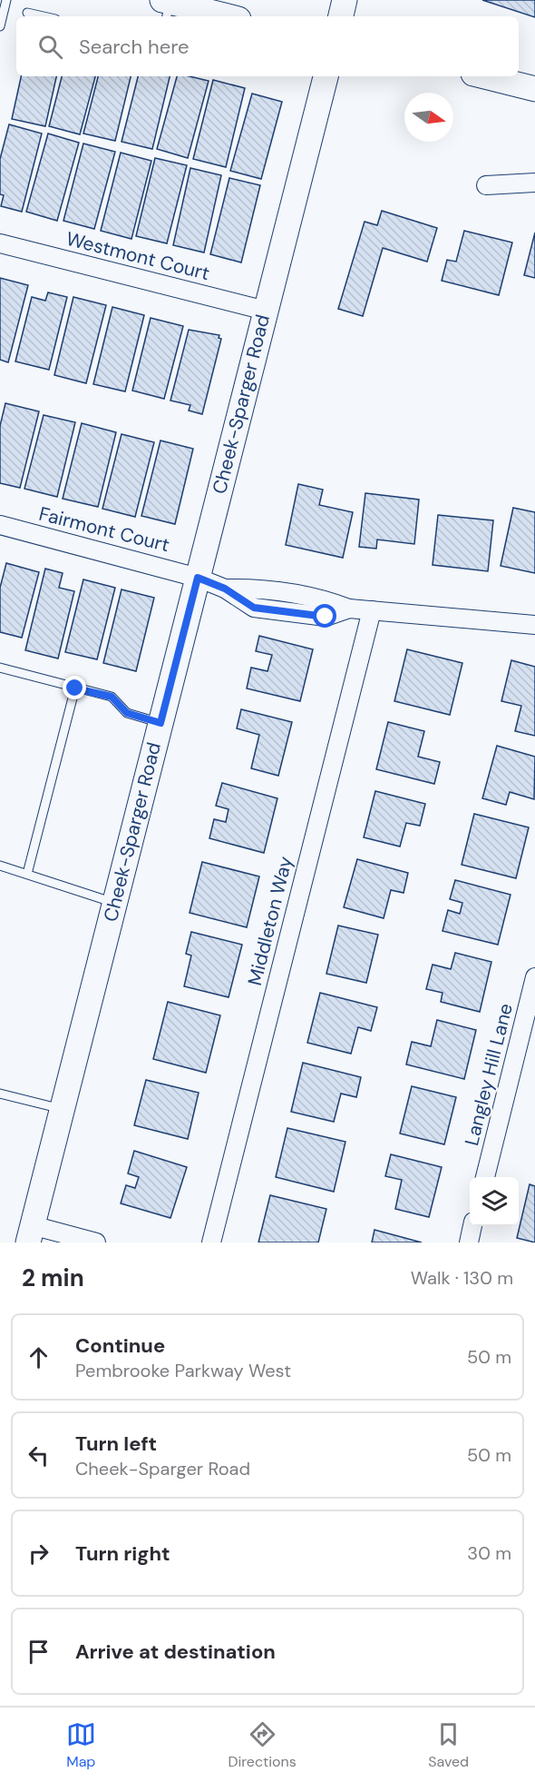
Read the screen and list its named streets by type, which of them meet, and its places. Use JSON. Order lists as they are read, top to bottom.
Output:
{
  "streets": {
    "main road": ["Cheek-Sparger Road"],
    "street": [
      "Westmont Court",
      "Fairmont Court",
      "Middleton Way",
      "Langley Hill Lane"
    ]
  },
  "crossings": [
    ["Westmont Court", "Cheek-Sparger Road"],
    ["Cheek-Sparger Road", "Fairmont Court"],
    ["Fairmont Court", "Middleton Way"]
  ],
  "north": "right",
  "page": {
    "search": "Search here",
    "heading": ["2 min", "Walk · 130 m"],
    "list": [
      ["Continue", "Pembrooke Parkway West", "50 m"],
      ["Turn left", "Cheek-Sparger Road", "50 m"],
      ["Turn right", "30 m"],
      "Arrive at destination"
    ],
    "nav": ["Map", "Directions", "Saved"]
  }
}
